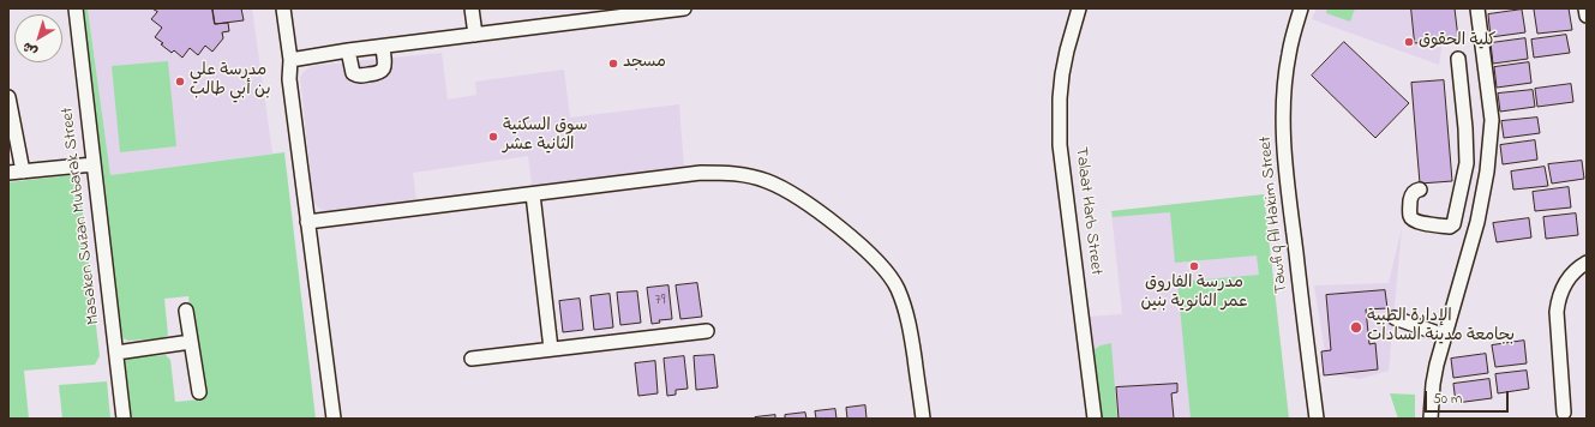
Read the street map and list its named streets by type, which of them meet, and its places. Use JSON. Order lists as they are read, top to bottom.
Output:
{
  "streets": {
    "street": ["Talaat Harb Street", "Tawfiq Al Hakim Street", "Masaken Suzan Mubarak Street"]
  },
  "places": [
    "كلية الحقوق",
    "مسجد",
    "مدرسة علي بن أبي طالب",
    "سوق السكنية الثانية عشر",
    "مدرسة الفاروق عمر الثانوية بنين",
    "الإدارة الطبية بجامعة مدينة السادات"
  ],
  "house_numbers": ["79"],
  "scale_bar": "50 m",
  "north": "bottom left"
}
